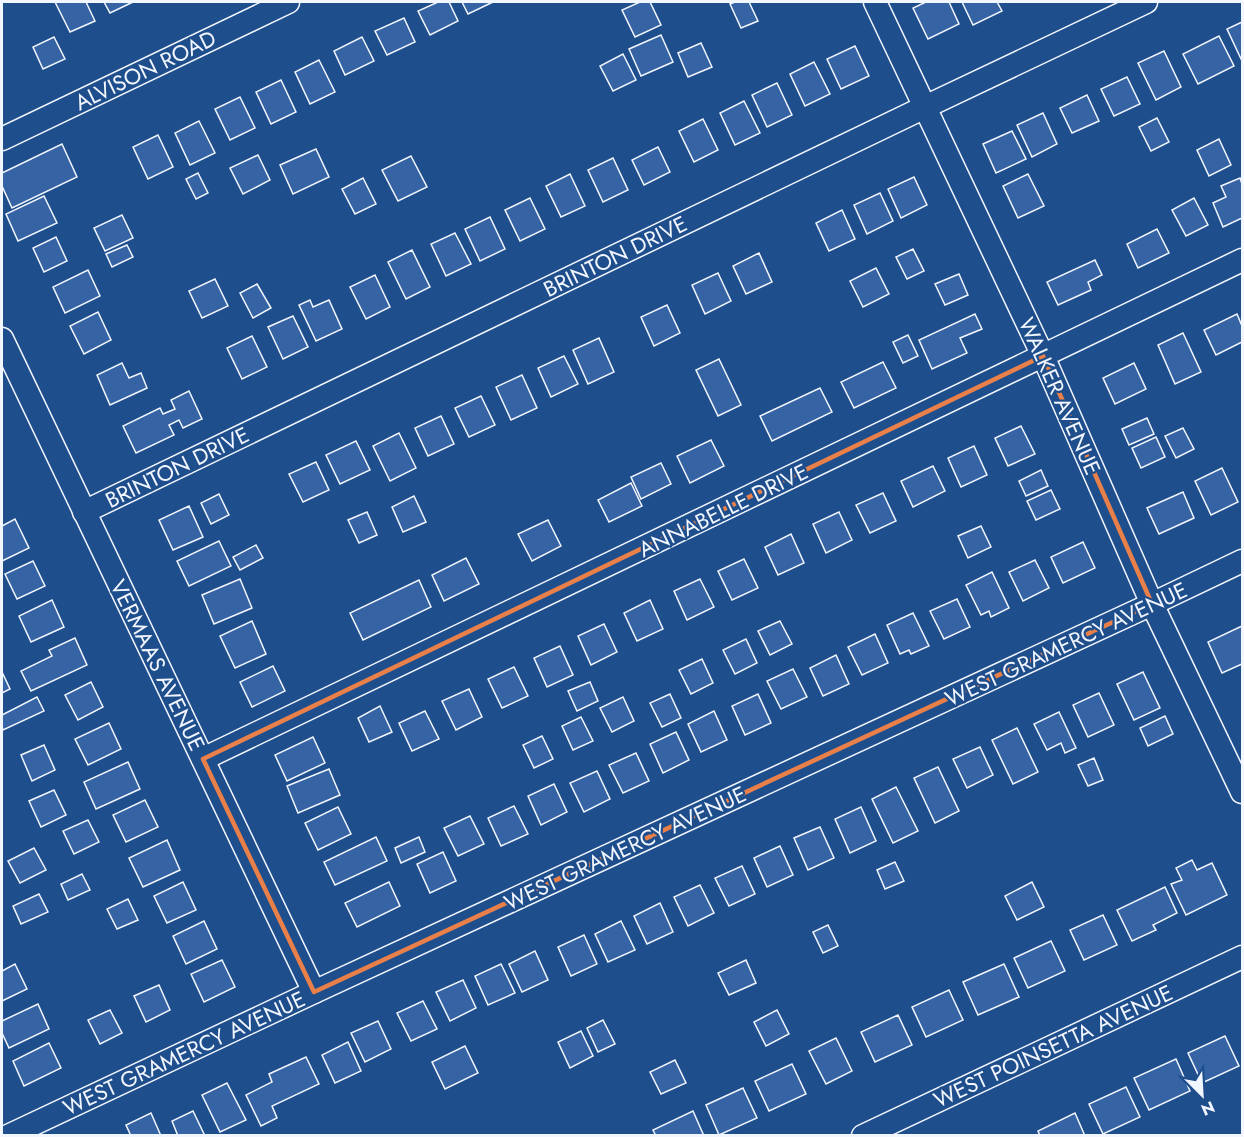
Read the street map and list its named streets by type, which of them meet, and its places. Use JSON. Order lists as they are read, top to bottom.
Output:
{
  "streets": {
    "street": [
      "ALVISON ROAD",
      "BRINTON DRIVE",
      "WALKER AVENUE",
      "ANNABELLE DRIVE",
      "WEST GRAMERCY AVENUE",
      "VERMAAS AVENUE",
      "WEST POINSETTA AVENUE"
    ]
  },
  "crossings": [
    ["BRINTON DRIVE", "WALKER AVENUE"],
    ["BRINTON DRIVE", "VERMAAS AVENUE"],
    ["WALKER AVENUE", "ANNABELLE DRIVE"],
    ["WALKER AVENUE", "WEST GRAMERCY AVENUE"],
    ["ANNABELLE DRIVE", "VERMAAS AVENUE"],
    ["WEST GRAMERCY AVENUE", "VERMAAS AVENUE"]
  ],
  "north": "bottom right"
}
